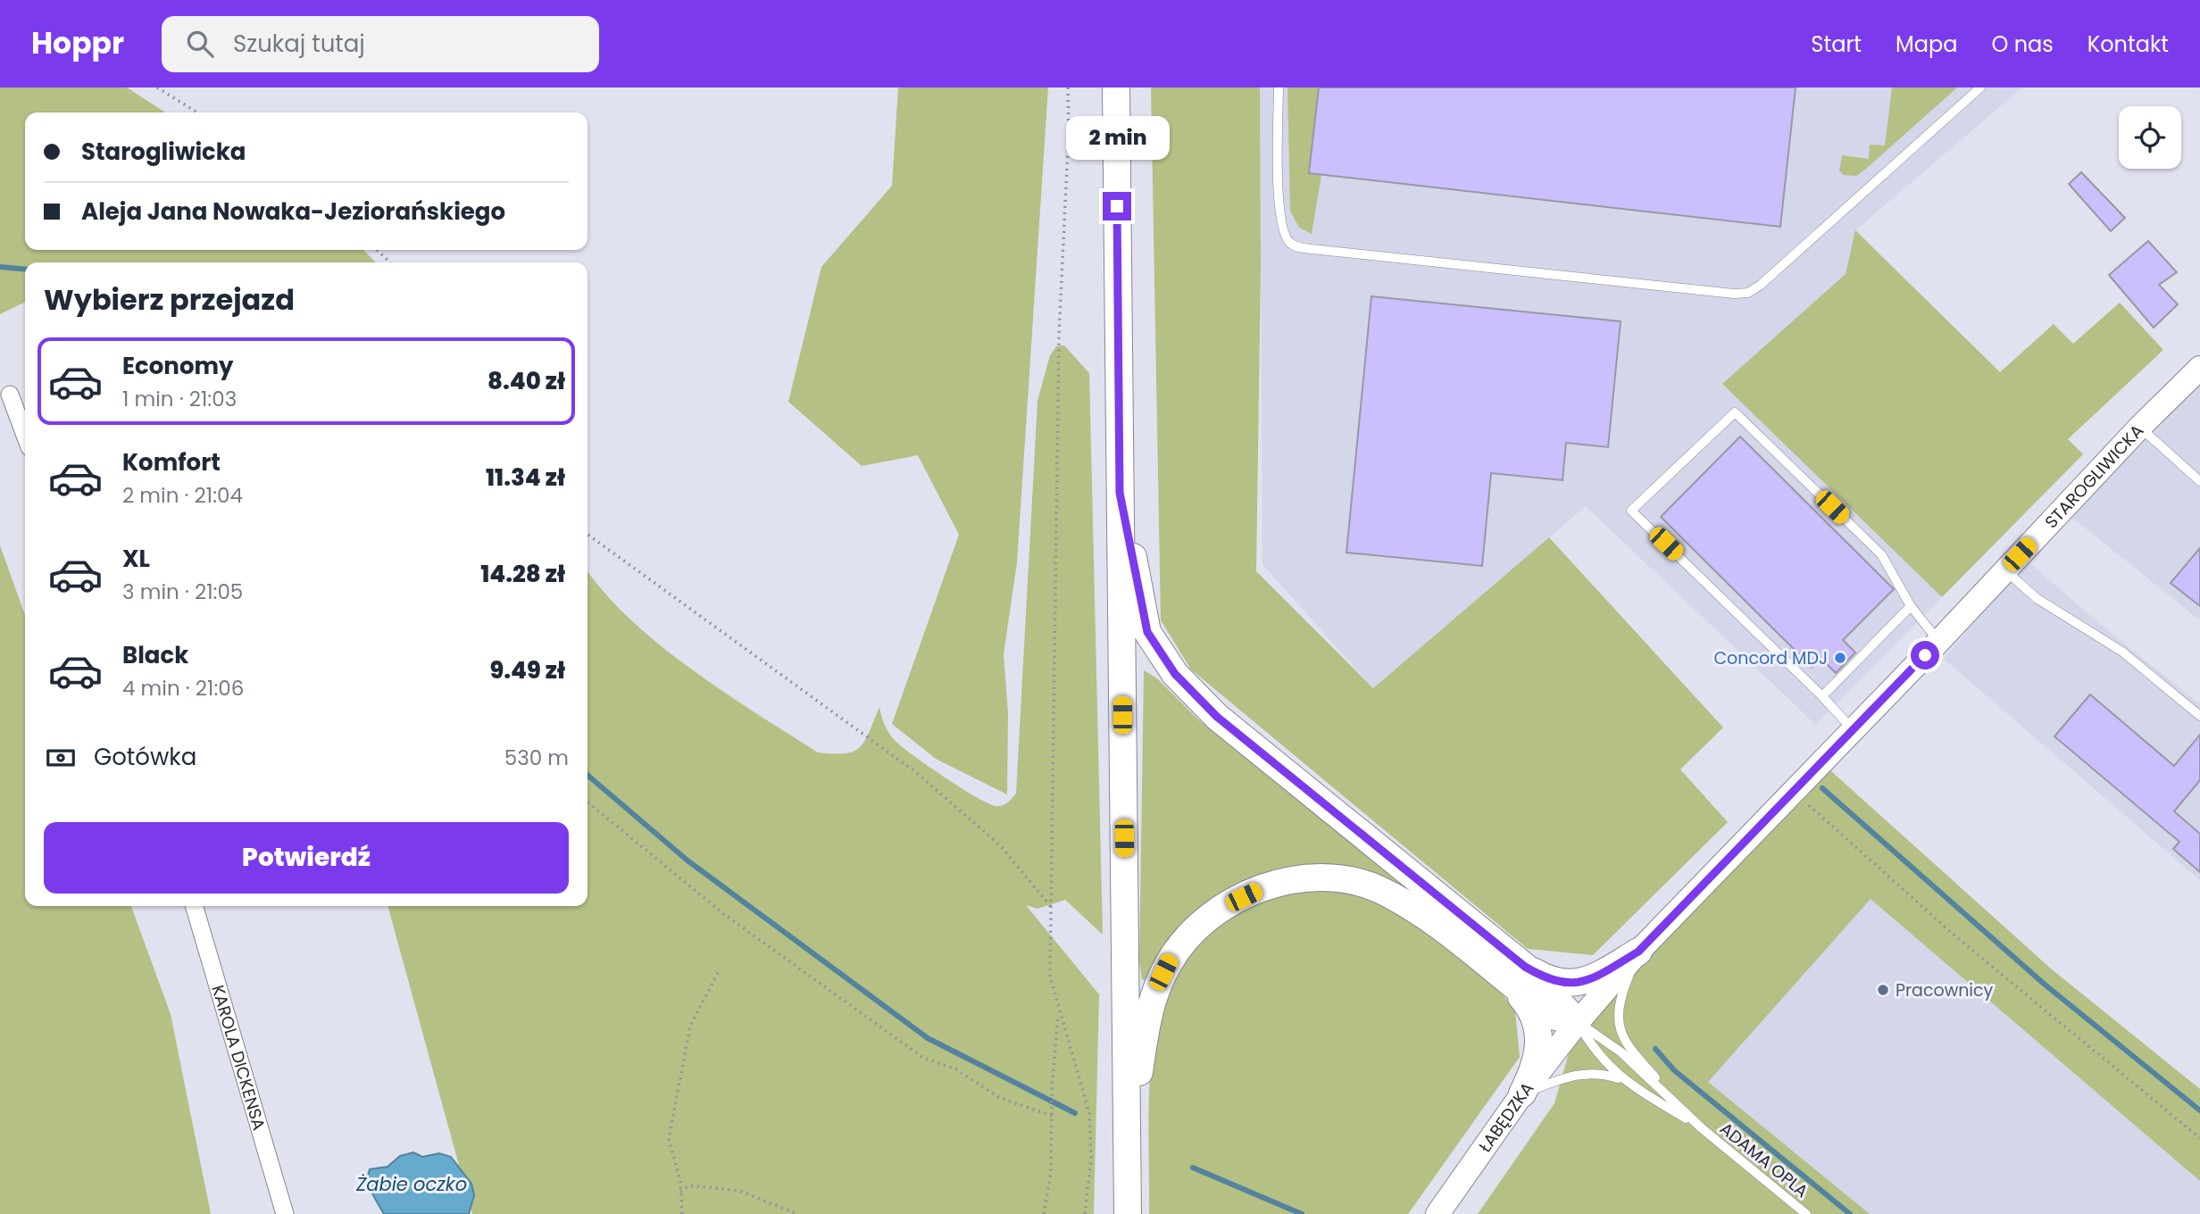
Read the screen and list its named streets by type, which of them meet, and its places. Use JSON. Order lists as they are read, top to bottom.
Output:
{
  "streets": {
    "street": ["STAROGLIWICKA", "KAROLA DICKENSA", "ŁABĘDZKA"],
    "lane": ["ADAMA OPLA"]
  },
  "crossings": [
    ["STAROGLIWICKA", "ŁABĘDZKA"]
  ],
  "water": ["Żabie oczko"],
  "places": ["Concord MDJ", "Pracownicy"],
  "page": {
    "header": "Hoppr",
    "search": "Szukaj tutaj",
    "nav": [
      "Start",
      "Mapa",
      "O nas",
      "Kontakt"
    ],
    "banner": ["Starogliwicka", "Aleja Jana Nowaka-Jeziorańskiego"],
    "bubble": "2 min",
    "heading": "Wybierz przejazd",
    "list": [
      {
        "name": "Economy",
        "note": "1 min · 21:03",
        "value": "8.40 zł"
      },
      {
        "name": "Komfort",
        "note": "2 min · 21:04",
        "value": "11.34 zł"
      },
      {
        "name": "XL",
        "note": "3 min · 21:05",
        "value": "14.28 zł"
      },
      {
        "name": "Black",
        "note": "4 min · 21:06",
        "value": "9.49 zł"
      }
    ],
    "pay": ["Gotówka", "530 m"],
    "buttons": "Potwierdź"
  }
}
